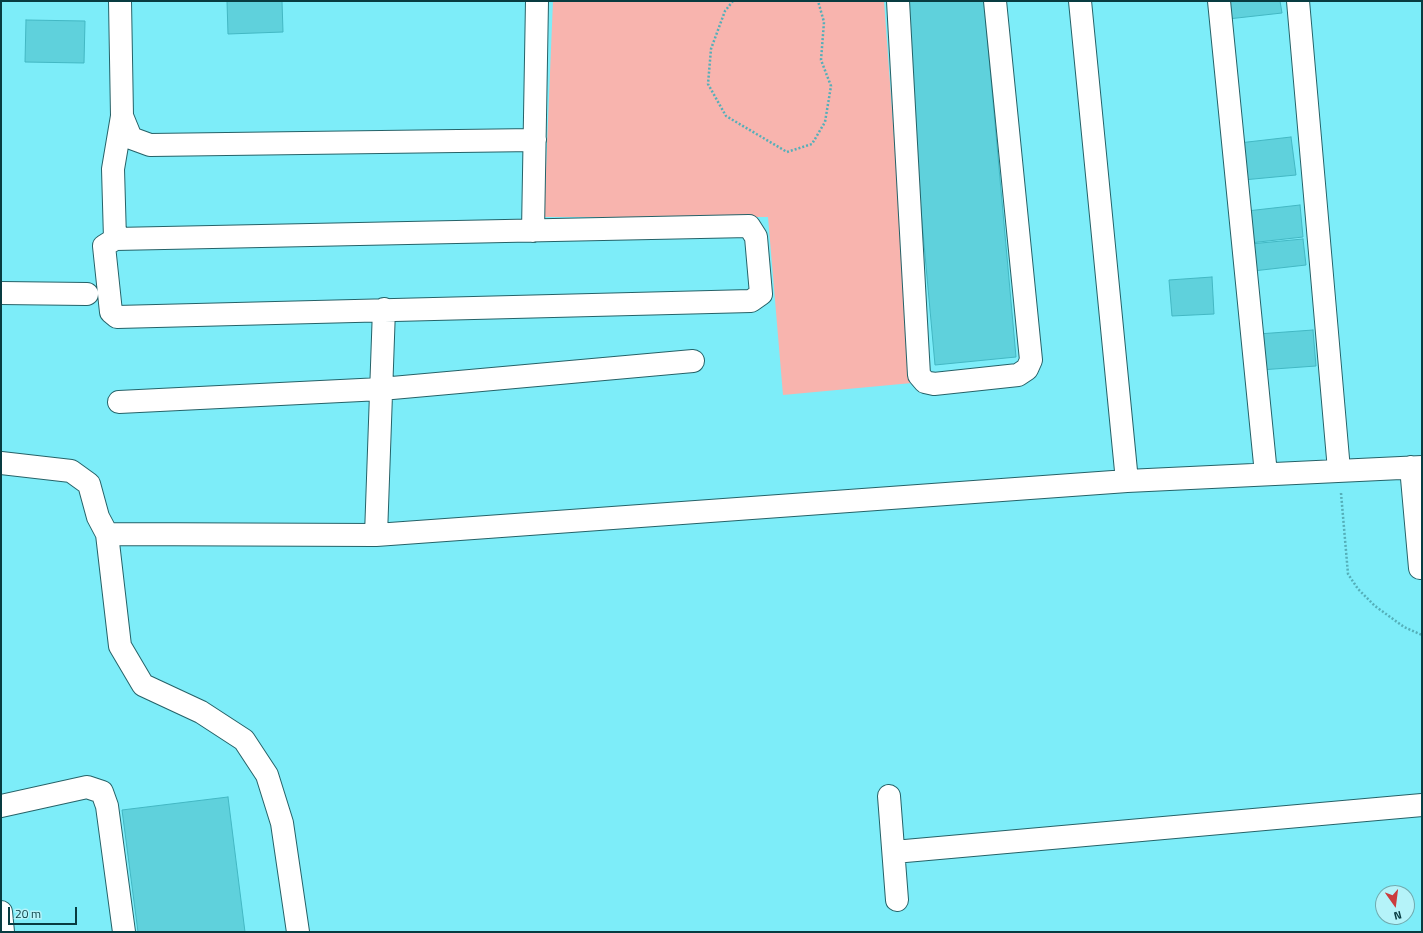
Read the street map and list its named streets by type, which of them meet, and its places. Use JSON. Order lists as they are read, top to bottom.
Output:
{
  "scale_bar": "20 m",
  "north": "bottom"
}
